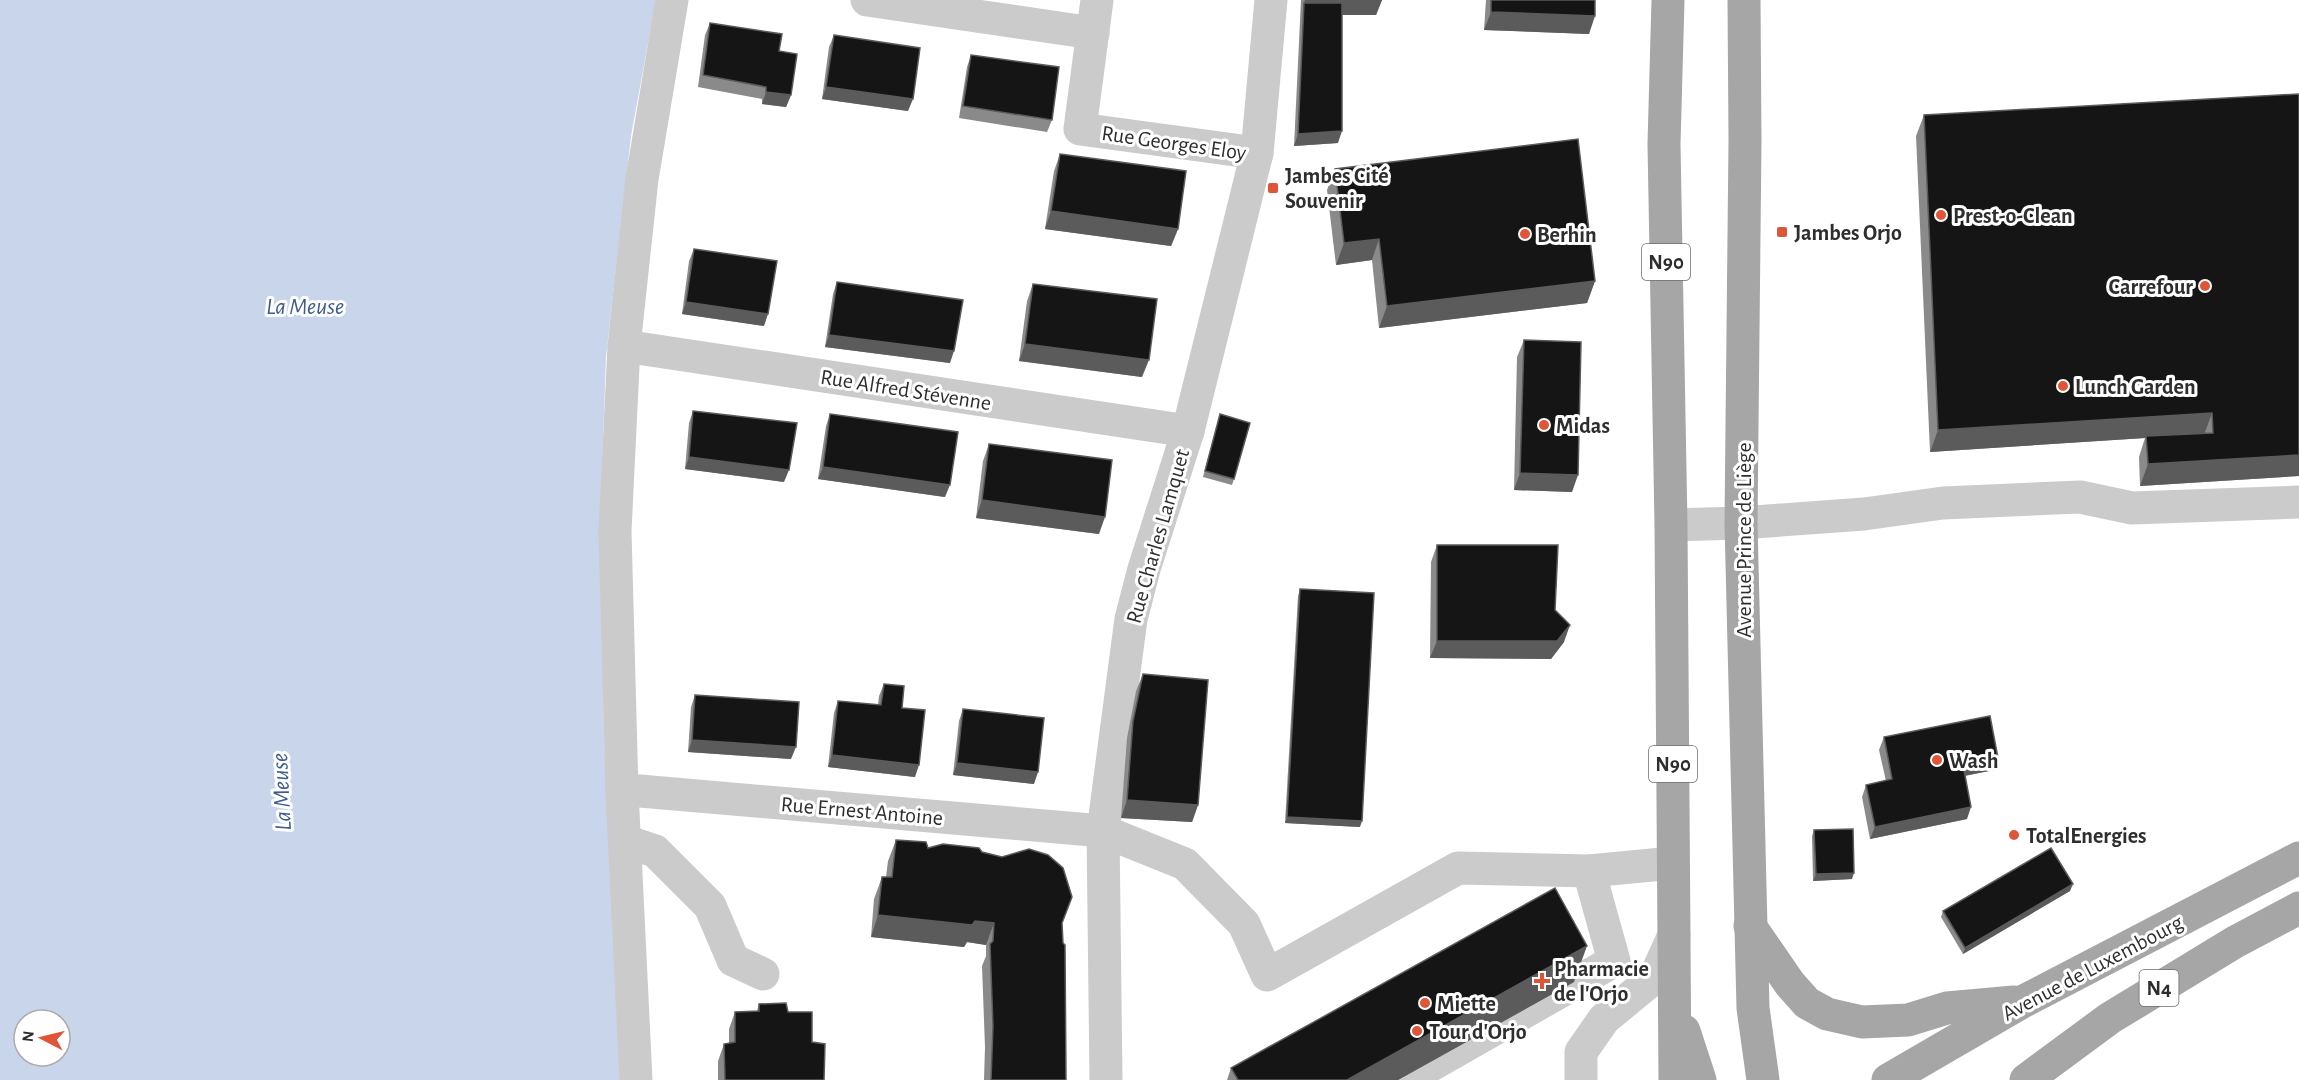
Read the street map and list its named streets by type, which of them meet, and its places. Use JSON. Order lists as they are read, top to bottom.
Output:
{
  "streets": {
    "main road": [
      "N90",
      "Avenue Prince de Liège",
      "Avenue de Luxembourg",
      "N4"
    ],
    "street": [
      "Rue Georges Eloy",
      "Rue Alfred Stévenne",
      "Rue Charles Lamquet",
      "Rue Ernest Antoine"
    ]
  },
  "crossings": [
    ["Rue Georges Eloy", "Rue Charles Lamquet"],
    ["Rue Alfred Stévenne", "Rue Charles Lamquet"],
    ["Rue Charles Lamquet", "Rue Ernest Antoine"]
  ],
  "water": ["La Meuse"],
  "places": {
    "transit": ["Jambes Cité Souvenir", "Jambes Orjo"],
    "other": [
      "Prest-o-Clean",
      "Berhin",
      "Carrefour",
      "Lunch Garden",
      "Midas",
      "Wash",
      "TotalEnergies",
      "Miette",
      "Tour d'Orjo"
    ],
    "health": ["Pharmacie de l'Orjo"]
  },
  "north": "left"
}
